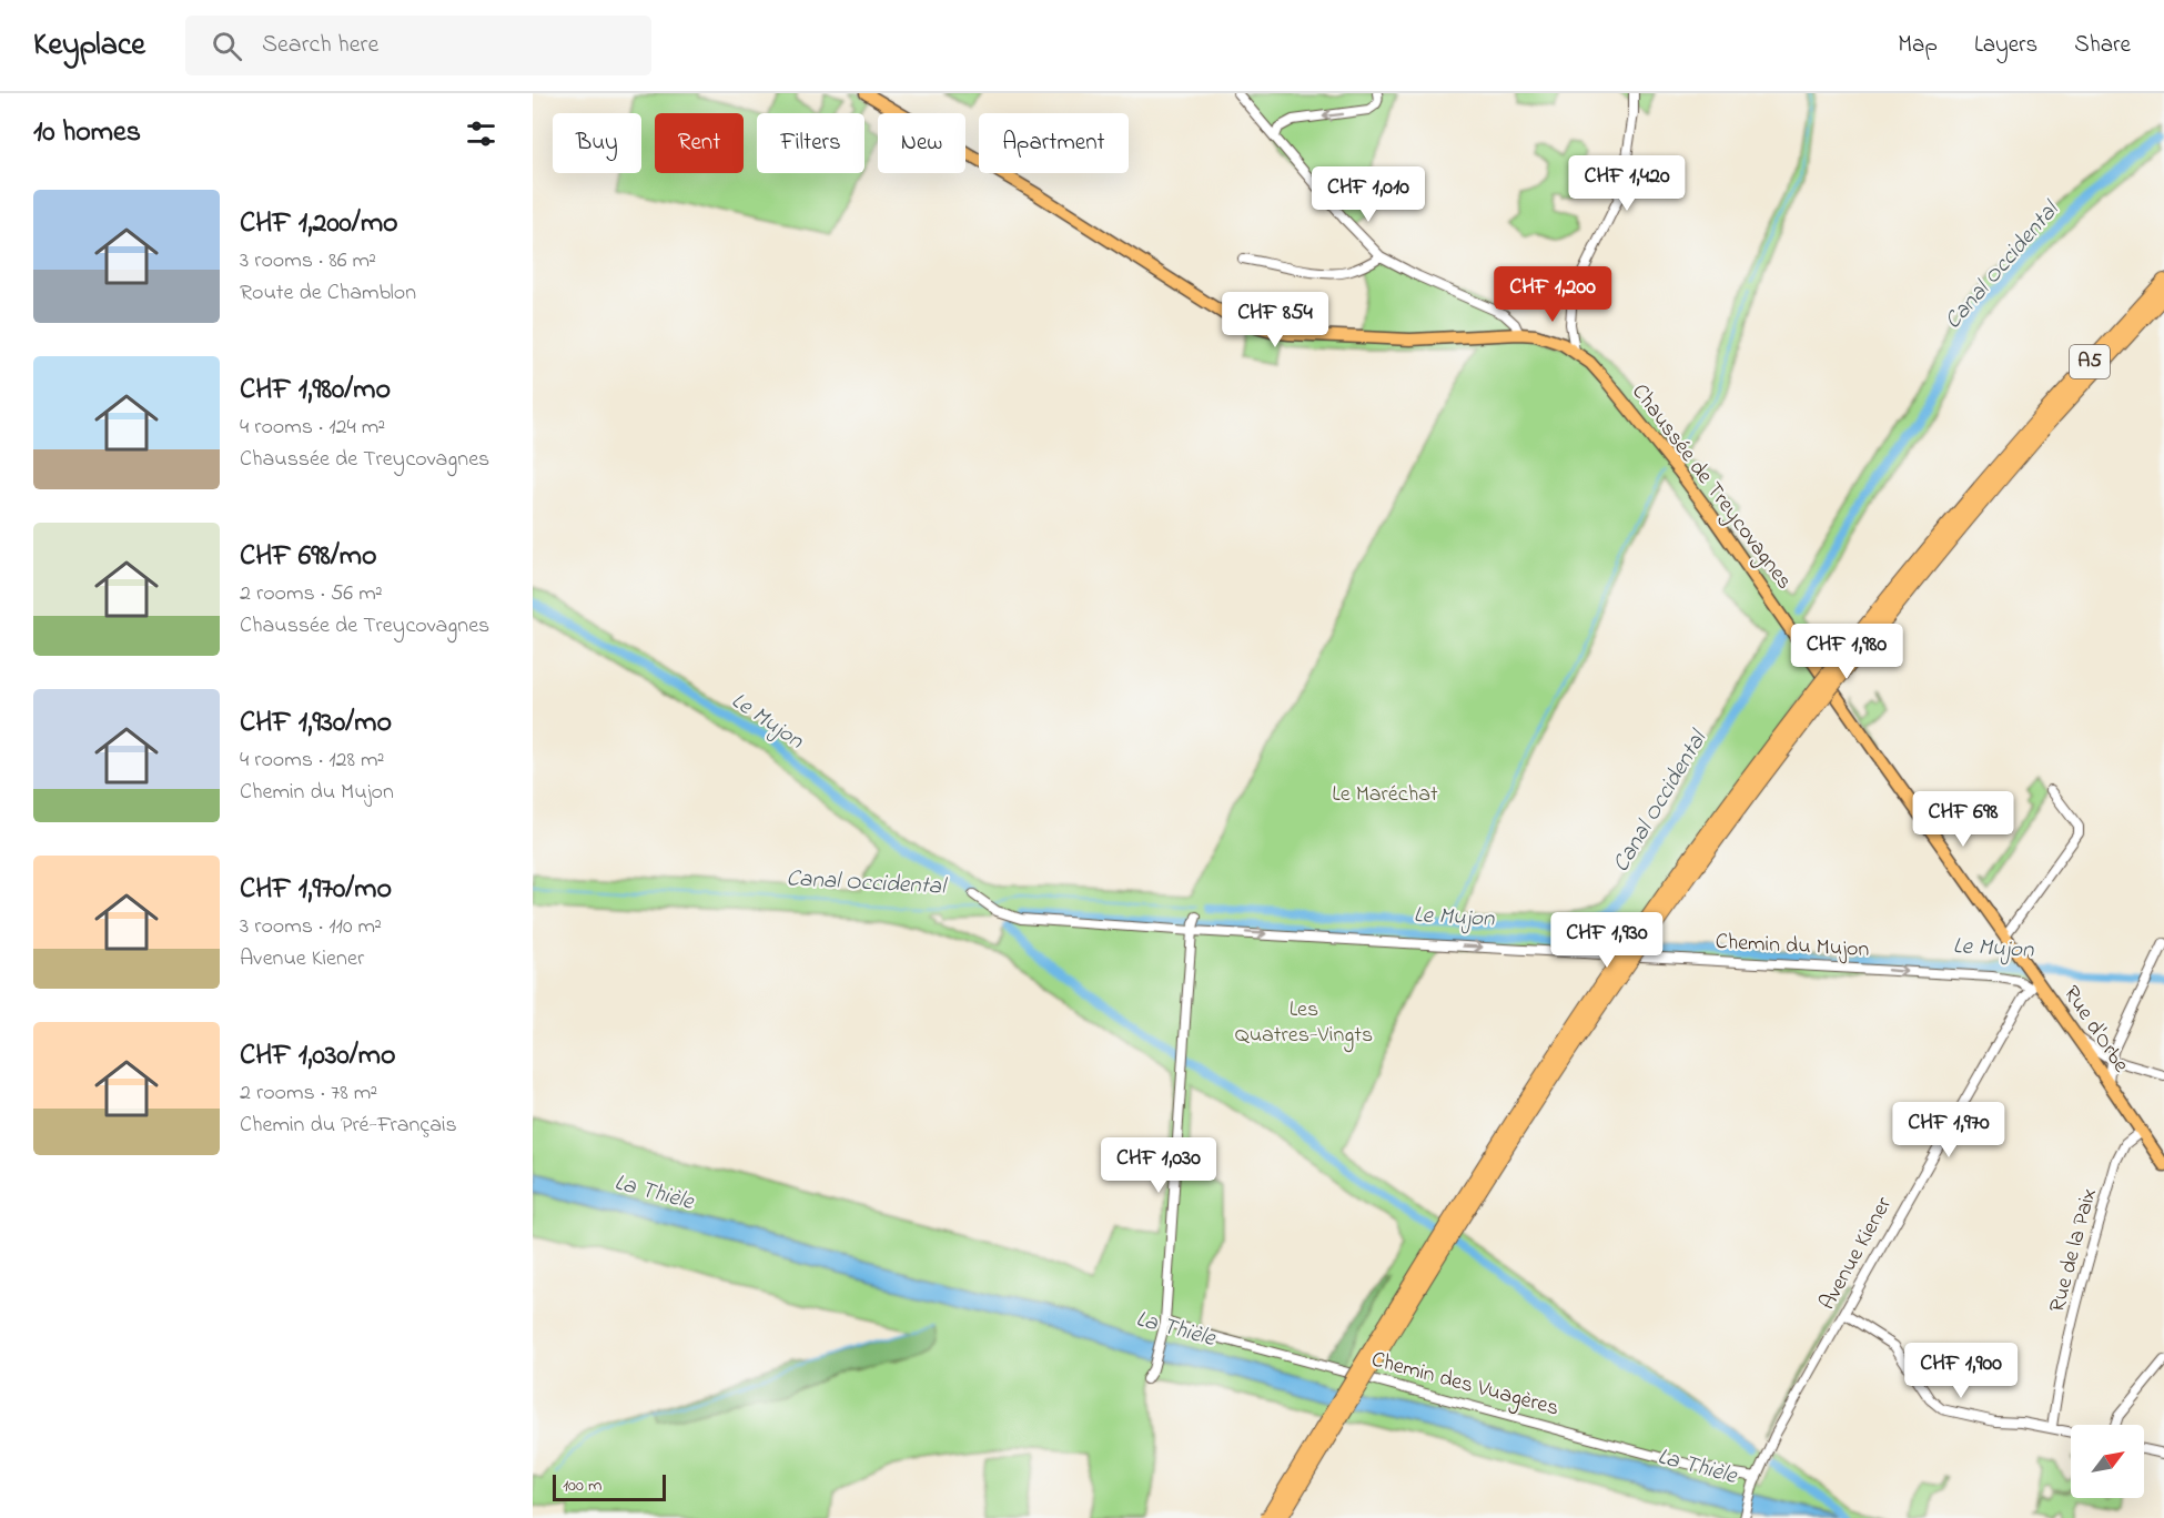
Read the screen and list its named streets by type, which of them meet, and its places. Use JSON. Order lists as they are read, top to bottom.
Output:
{
  "streets": {
    "highway": ["A5"],
    "main road": ["Chaussée de Treycovagnes", "Rue d'Orbe"],
    "street": [
      "Chemin du Mujon",
      "Rue de la Paix",
      "Avenue Kiener",
      "Chemin des Vuagères"
    ]
  },
  "crossings": [
    ["Chaussée de Treycovagnes", "Chemin du Mujon"],
    ["Chaussée de Treycovagnes", "Rue d'Orbe"],
    ["Chaussée de Treycovagnes", "Avenue Kiener"],
    ["Chemin du Mujon", "Rue d'Orbe"],
    ["Chemin du Mujon", "Avenue Kiener"],
    ["Rue d'Orbe", "Rue de la Paix"],
    ["Rue d'Orbe", "Avenue Kiener"],
    ["Avenue Kiener", "Chemin des Vuagères"]
  ],
  "one_way": ["Chemin du Mujon"],
  "water": ["Canal Occidental", "Le Mujon", "La Thièle"],
  "parks": ["Le Maréchat", "Les Quatres-Vingts"],
  "scale_bar": "100 m",
  "north": "top right",
  "page": {
    "header": "Keyplace",
    "search": "Search here",
    "nav": ["Map", "Layers", "Share"],
    "heading": "10 homes",
    "chip": [
      "Buy",
      "Rent",
      "Filters",
      "New",
      "Apartment"
    ],
    "price": [
      "CHF 1,420",
      "CHF 1,010",
      "CHF 1,200",
      "CHF 854",
      "CHF 1,980",
      "CHF 698",
      "CHF 1,930",
      "CHF 1,970",
      "CHF 1,030",
      "CHF 1,900"
    ],
    "list": [
      {
        "name": "CHF 1,200/mo",
        "note": "3 rooms · 86 m² · Route de Chamblon"
      },
      {
        "name": "CHF 1,980/mo",
        "note": "4 rooms · 124 m² · Chaussée de Treycovagnes"
      },
      {
        "name": "CHF 698/mo",
        "note": "2 rooms · 56 m² · Chaussée de Treycovagnes"
      },
      {
        "name": "CHF 1,930/mo",
        "note": "4 rooms · 128 m² · Chemin du Mujon"
      },
      {
        "name": "CHF 1,970/mo",
        "note": "3 rooms · 110 m² · Avenue Kiener"
      },
      {
        "name": "CHF 1,030/mo",
        "note": "2 rooms · 78 m² · Chemin du Pré-Français"
      }
    ],
    "scale": "100 m"
  }
}
